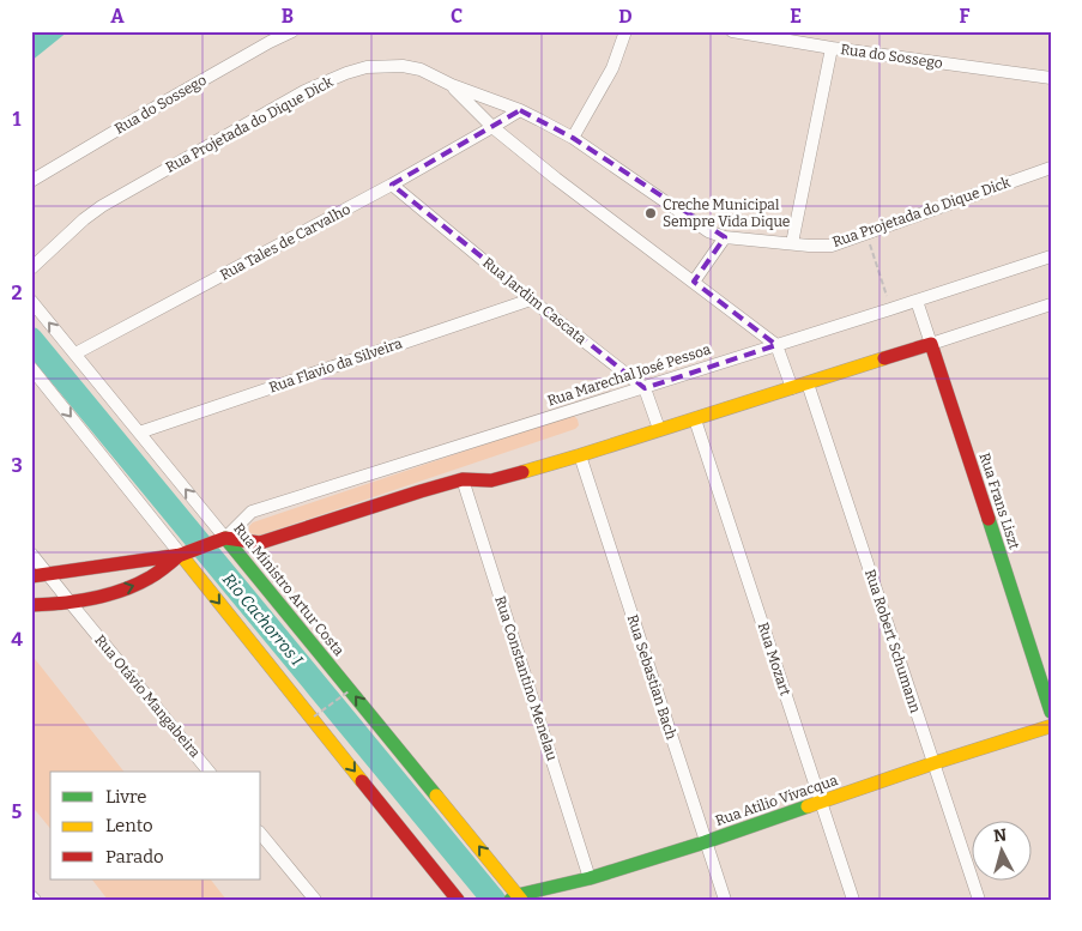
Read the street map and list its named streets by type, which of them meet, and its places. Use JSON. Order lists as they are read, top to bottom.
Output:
{
  "streets": {
    "street": [
      "Rua do Sossego",
      "Rua Projetada do Dique Dick",
      "Rua Tales de Carvalho",
      "Rua Jardim Cascata",
      "Rua Flavio da Silveira",
      "Rua Marechal José Pessoa",
      "Rua Frans Liszt",
      "Rua Ministro Artur Costa",
      "Rua Robert Schumann",
      "Rua Mozart",
      "Rua Sebastian Bach",
      "Rua Constantino Menelau",
      "Rua Otávio Mangabeira",
      "Rua Atilio Vivacqua"
    ]
  },
  "crossings": [
    ["Rua Projetada do Dique Dick", "Rua Tales de Carvalho"],
    ["Rua Tales de Carvalho", "Rua Jardim Cascata"],
    ["Rua Tales de Carvalho", "Rua Ministro Artur Costa"],
    ["Rua Jardim Cascata", "Rua Flavio da Silveira"],
    ["Rua Jardim Cascata", "Rua Marechal José Pessoa"],
    ["Rua Flavio da Silveira", "Rua Ministro Artur Costa"],
    ["Rua Marechal José Pessoa", "Rua Frans Liszt"],
    ["Rua Marechal José Pessoa", "Rua Ministro Artur Costa"],
    ["Rua Marechal José Pessoa", "Rua Otávio Mangabeira"],
    ["Rua Ministro Artur Costa", "Rua Atilio Vivacqua"],
    ["Rua Robert Schumann", "Rua Atilio Vivacqua"],
    ["Rua Mozart", "Rua Atilio Vivacqua"],
    ["Rua Sebastian Bach", "Rua Atilio Vivacqua"],
    ["Rua Constantino Menelau", "Rua Atilio Vivacqua"]
  ],
  "water": ["Rio Cachorros I"],
  "places": ["Creche Municipal Sempre Vida Dique"],
  "legend": ["Livre", "Lento", "Parado"],
  "north": "top",
  "grid": {
    "columns": [
      "A",
      "B",
      "C",
      "D",
      "E",
      "F"
    ],
    "rows": [
      "1",
      "2",
      "3",
      "4",
      "5"
    ]
  }
}
